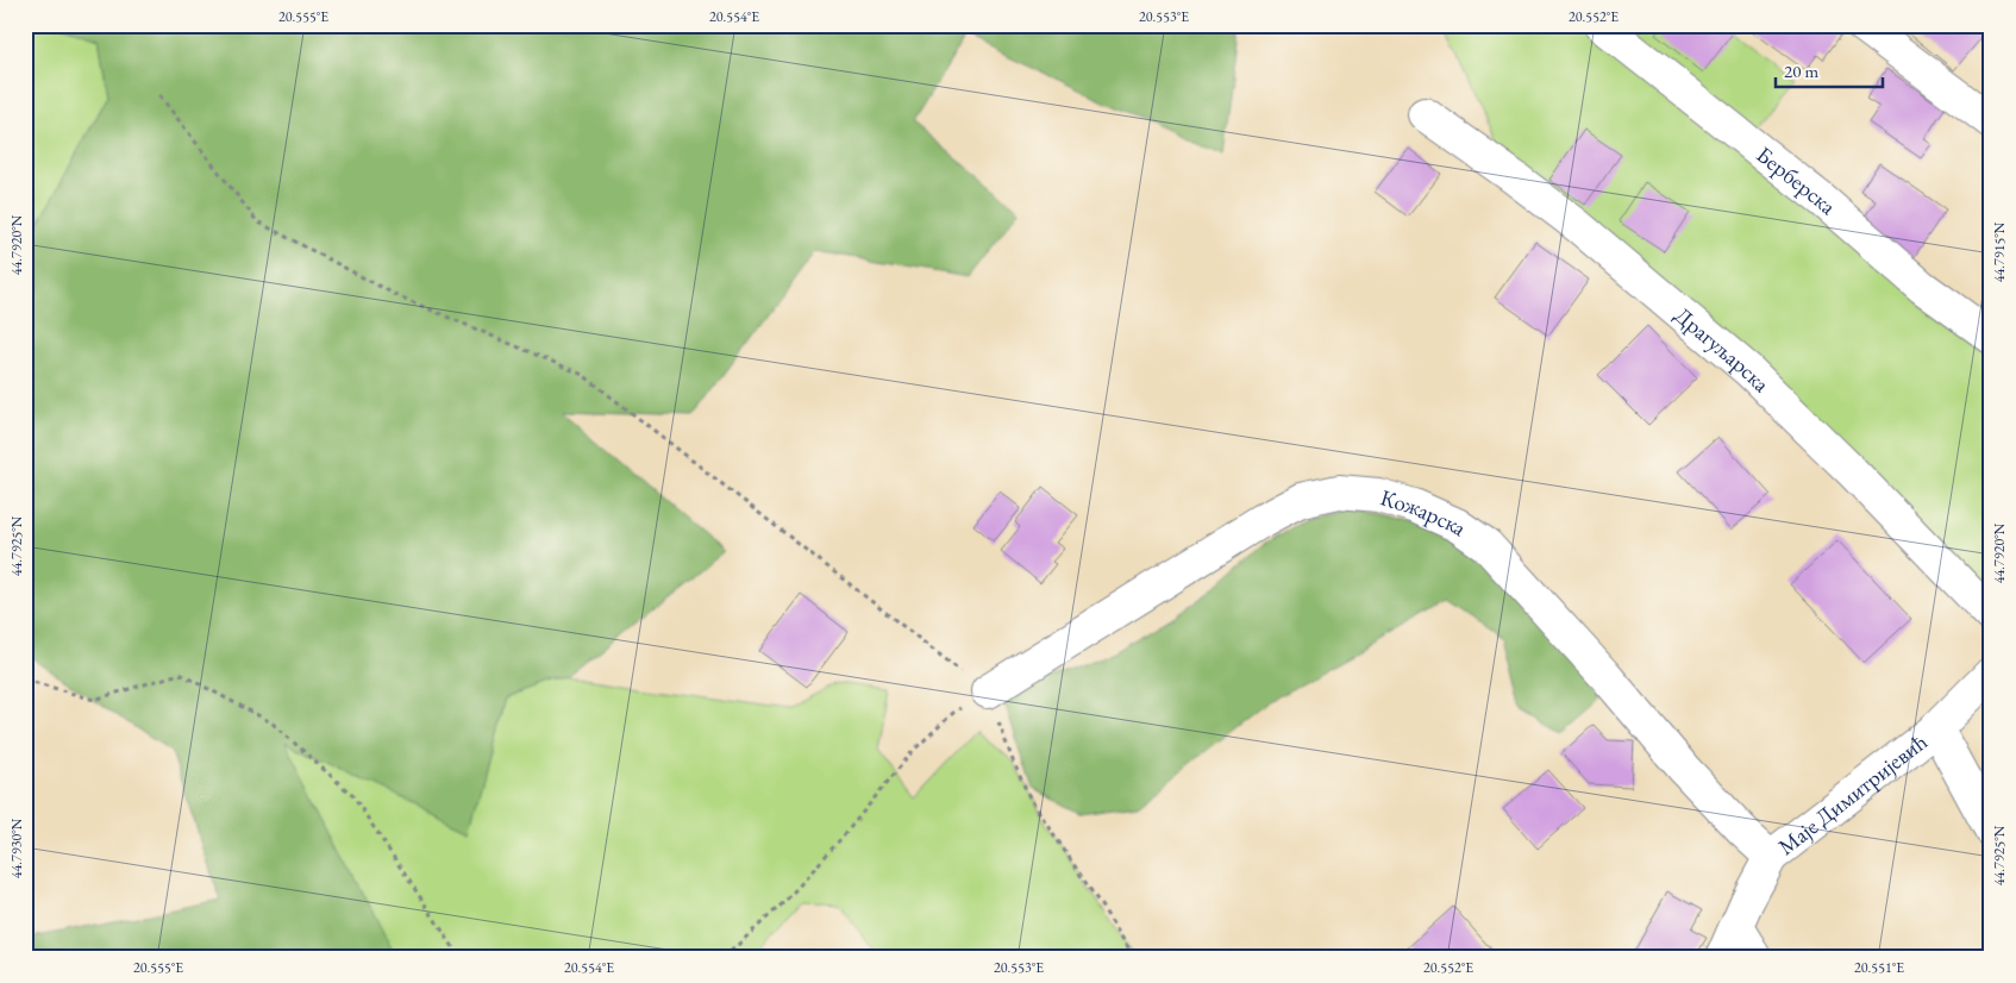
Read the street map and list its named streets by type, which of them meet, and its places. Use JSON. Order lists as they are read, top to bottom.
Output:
{
  "streets": {
    "street": [
      "Берберска",
      "Драгуљарска",
      "Кожарска",
      "Маје Димитријевић"
    ]
  },
  "crossings": [
    ["Кожарска", "Маје Димитријевић"]
  ],
  "scale_bar": "20 m",
  "coordinates": [
    "20.555°E",
    "20.554°E",
    "20.553°E",
    "20.552°E",
    "44.7920°N",
    "44.7915°N",
    "44.7925°N",
    "44.7930°N",
    "20.551°E"
  ]
}
